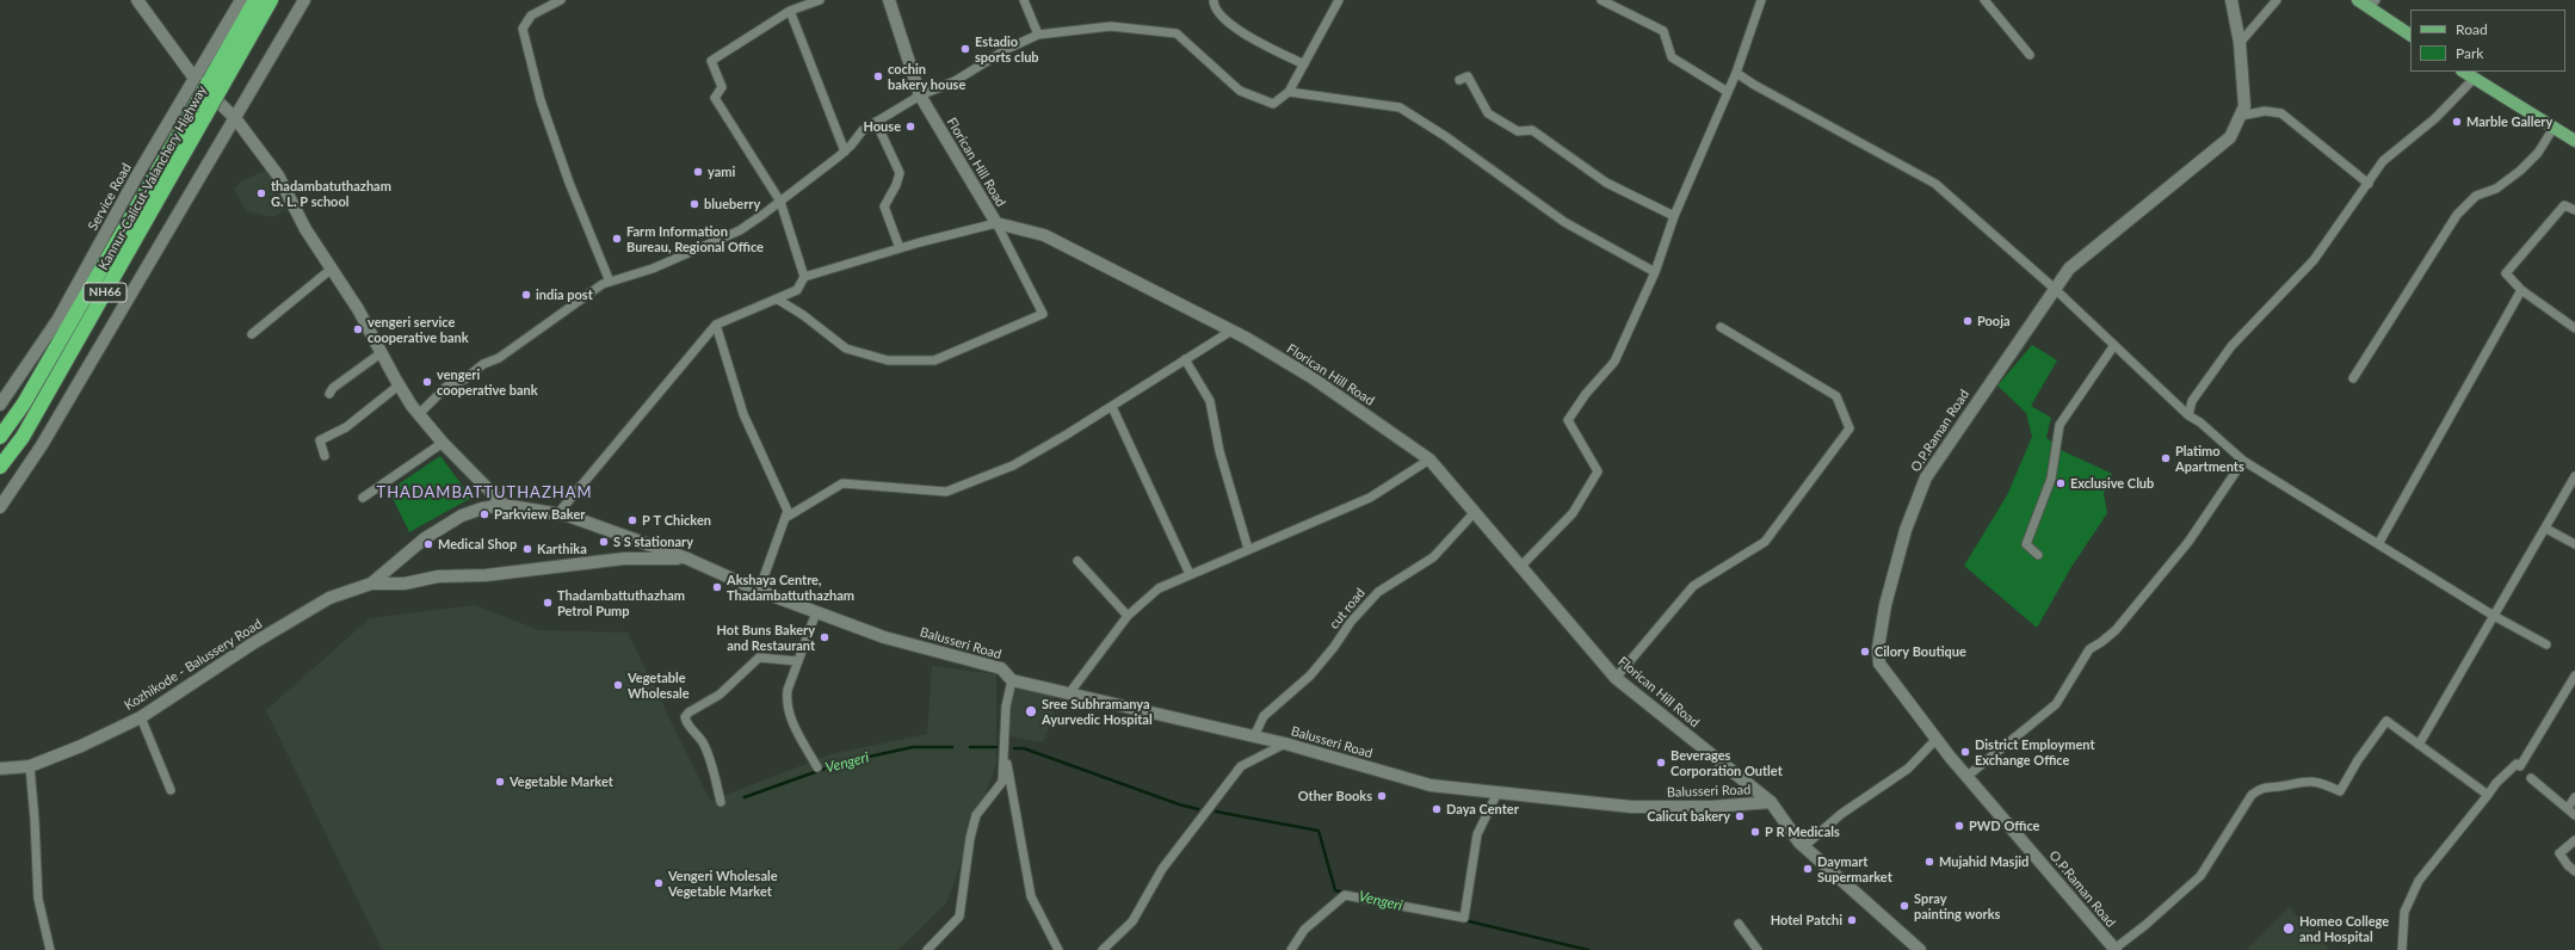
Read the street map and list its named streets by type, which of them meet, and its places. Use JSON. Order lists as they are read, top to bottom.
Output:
{
  "streets": {
    "highway": ["Kannur-Calicut-Valanchery Highway", "NH66"],
    "street": [
      "Florican Hill Road",
      "Service Road",
      "O.P.Raman Road",
      "cut road",
      "Balusseri Road",
      "Kozhikode - Balussery Road"
    ]
  },
  "crossings": [
    ["Florican Hill Road", "cut road"],
    ["Florican Hill Road", "Balusseri Road"],
    ["Kannur-Calicut-Valanchery Highway", "Service Road"],
    ["Kannur-Calicut-Valanchery Highway", "NH66"],
    ["Service Road", "NH66"],
    ["cut road", "Balusseri Road"],
    ["Balusseri Road", "Kozhikode - Balussery Road"]
  ],
  "districts": ["THADAMBATTUTHAZHAM"],
  "water": ["Vengeri"],
  "places": [
    "Estadio sports club",
    "cochin bakery house",
    "Marble Gallery",
    "House",
    "yami",
    "thadambatuthazham G. L. P school",
    "blueberry",
    "Farm Information Bureau, Regional Office",
    "india post",
    "Pooja",
    "vengeri service cooperative bank",
    "vengeri cooperative bank",
    "Platimo Apartments",
    "Exclusive Club",
    "Parkview Baker",
    "P T Chicken",
    "S S stationary",
    "Medical Shop",
    "Karthika",
    "Akshaya Centre, Thadambattuthazham",
    "Thadambattuthazham Petrol Pump",
    "Hot Buns Bakery and Restaurant",
    "Cilory Boutique",
    "Vegetable Wholesale",
    "Sree Subhramanya Ayurvedic Hospital",
    "District Employment Exchange Office",
    "Beverages Corporation Outlet",
    "Vegetable Market",
    "Other Books",
    "Daya Center",
    "Calicut bakery",
    "PWD Office",
    "P R Medicals",
    "Mujahid Masjid",
    "Daymart Supermarket",
    "Vengeri Wholesale Vegetable Market",
    "Spray painting works",
    "Hotel Patchi",
    "Homeo College and Hospital"
  ],
  "legend": ["Road", "Park"]
}
